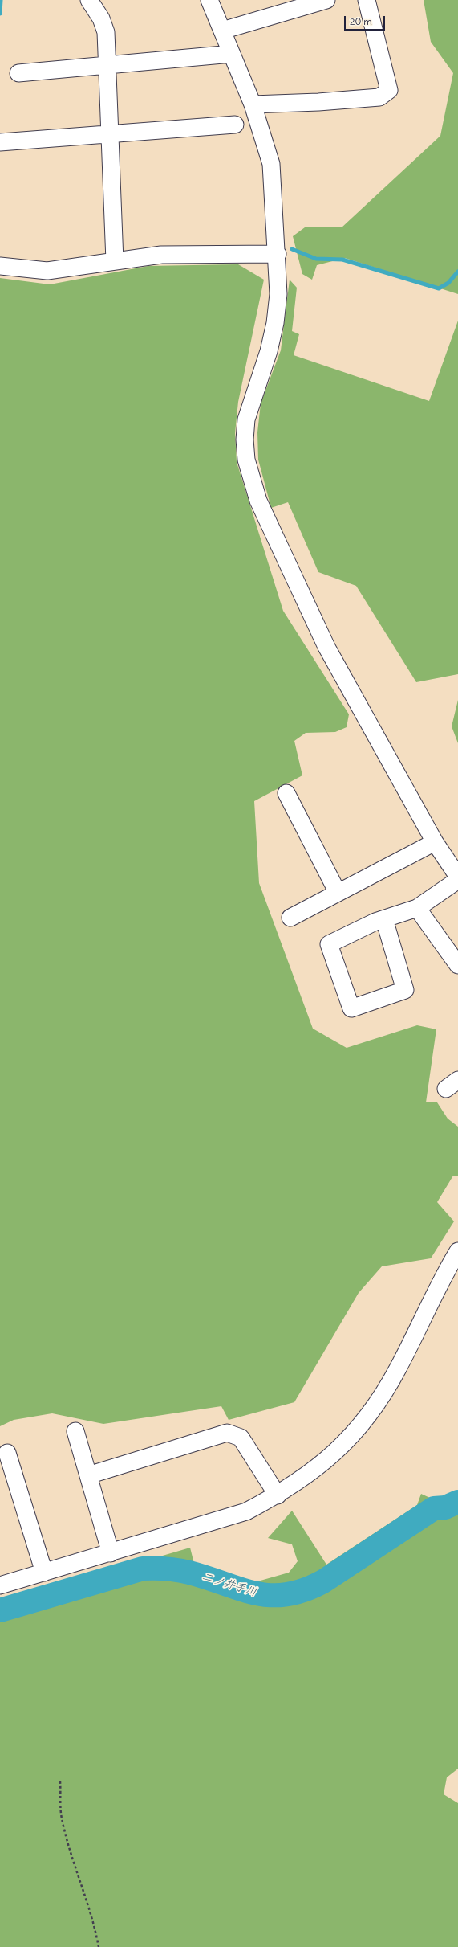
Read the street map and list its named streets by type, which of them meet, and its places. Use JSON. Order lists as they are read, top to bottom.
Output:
{
  "water": ["二ノ井手川"],
  "scale_bar": "20 m"
}
